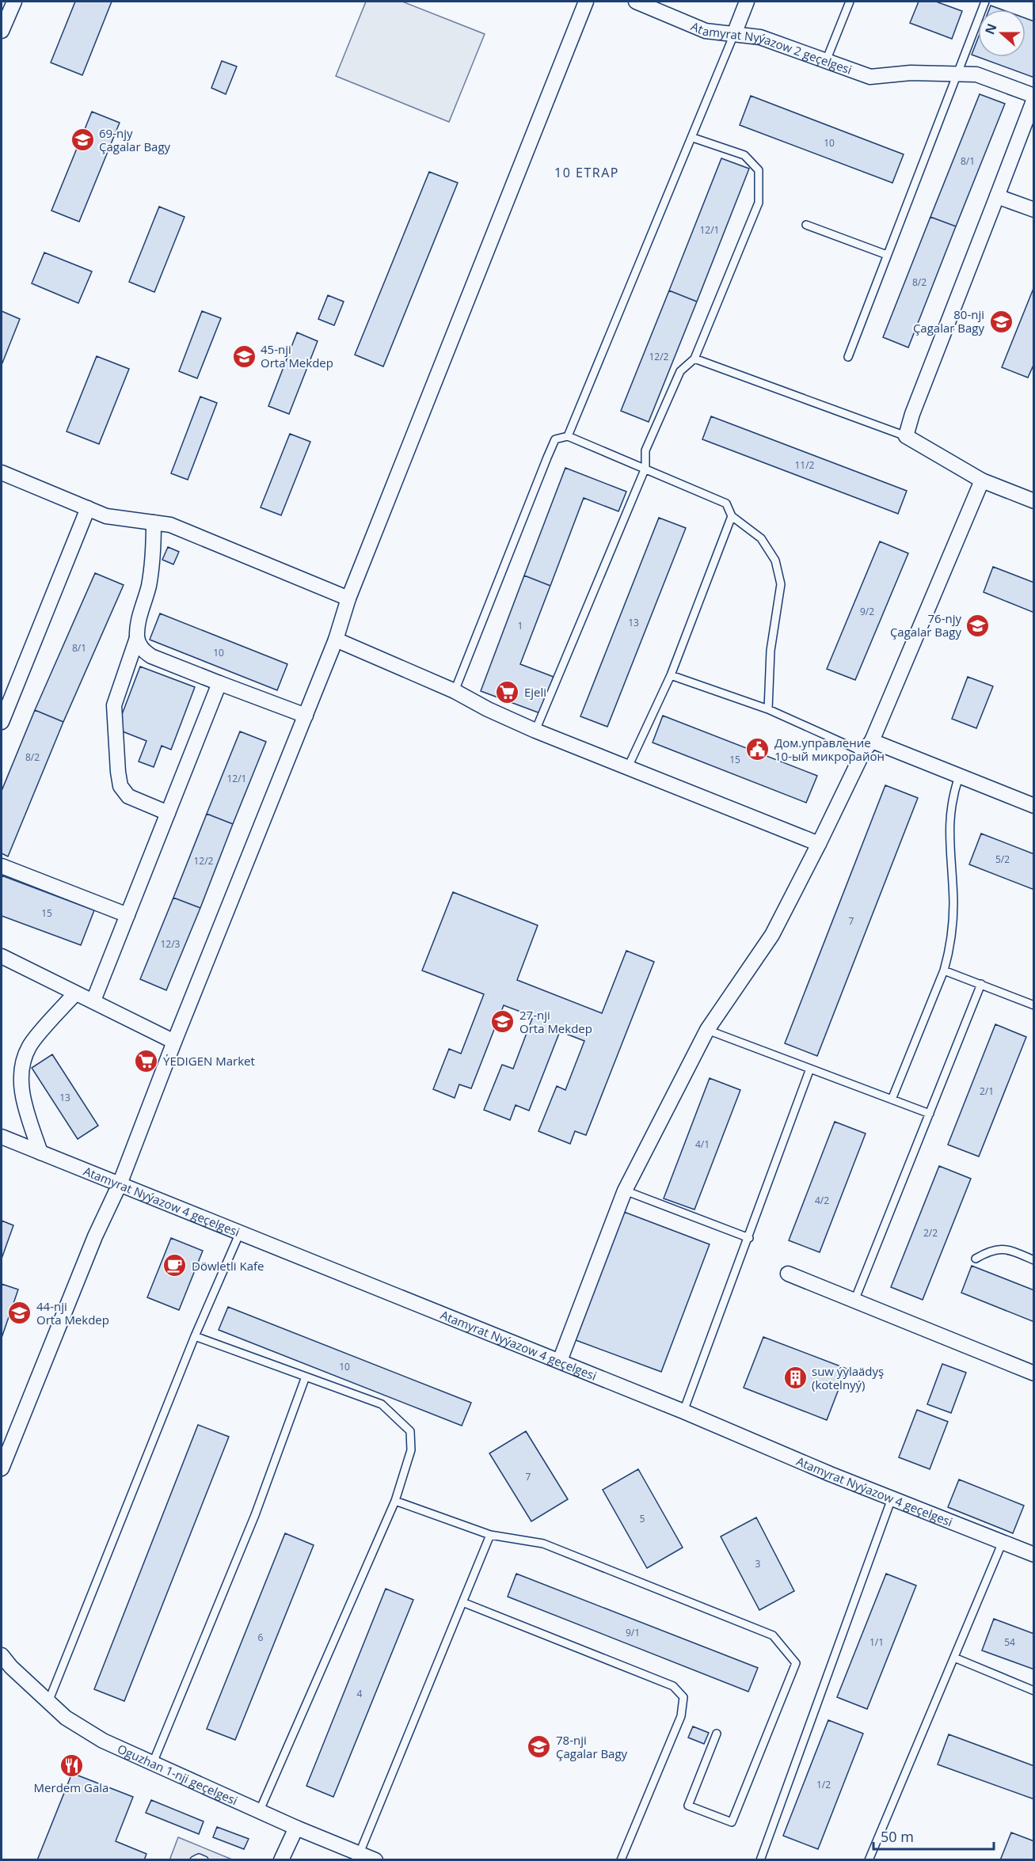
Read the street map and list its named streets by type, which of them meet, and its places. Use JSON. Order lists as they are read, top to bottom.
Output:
{
  "streets": {
    "street": ["Atamyrat Nyýazow 2 geçelgesi", "Atamyrat Nyýazow 4 geçelgesi", "Oguzhan 1-nji geçelgesi"]
  },
  "districts": ["10 ETRAP"],
  "places": {
    "school or university": [
      "69-njy Çagalar Bagy",
      "80-nji Çagalar Bagy",
      "45-nji Orta Mekdep",
      "76-njy Çagalar Bagy",
      "27-nji Orta Mekdep",
      "44-nji Orta Mekdep",
      "78-nji Çagalar Bagy"
    ],
    "supermarket": ["Ejeli", "ÝEDIGEN Market"],
    "public building": ["Дом.управление 10-ый микрорайон"],
    "cafe": ["Döwletli Kafe"],
    "building": ["suw ýylaädyş (kotelnyý)"],
    "restaurant": ["Merdem Gala"]
  },
  "house_numbers": [
    "10",
    "8/1",
    "12/1",
    "8/2",
    "12/2",
    "11/2",
    "9/2",
    "13",
    "1",
    "8/1",
    "10",
    "8/2",
    "15",
    "12/1",
    "5/2",
    "12/2",
    "15",
    "7",
    "12/3",
    "2/1",
    "13",
    "4/1",
    "4/2",
    "2/2",
    "10",
    "7",
    "5",
    "3",
    "9/1",
    "6",
    "1/1",
    "54",
    "4",
    "1/2"
  ],
  "scale_bar": "50 m",
  "north": "left"
}
